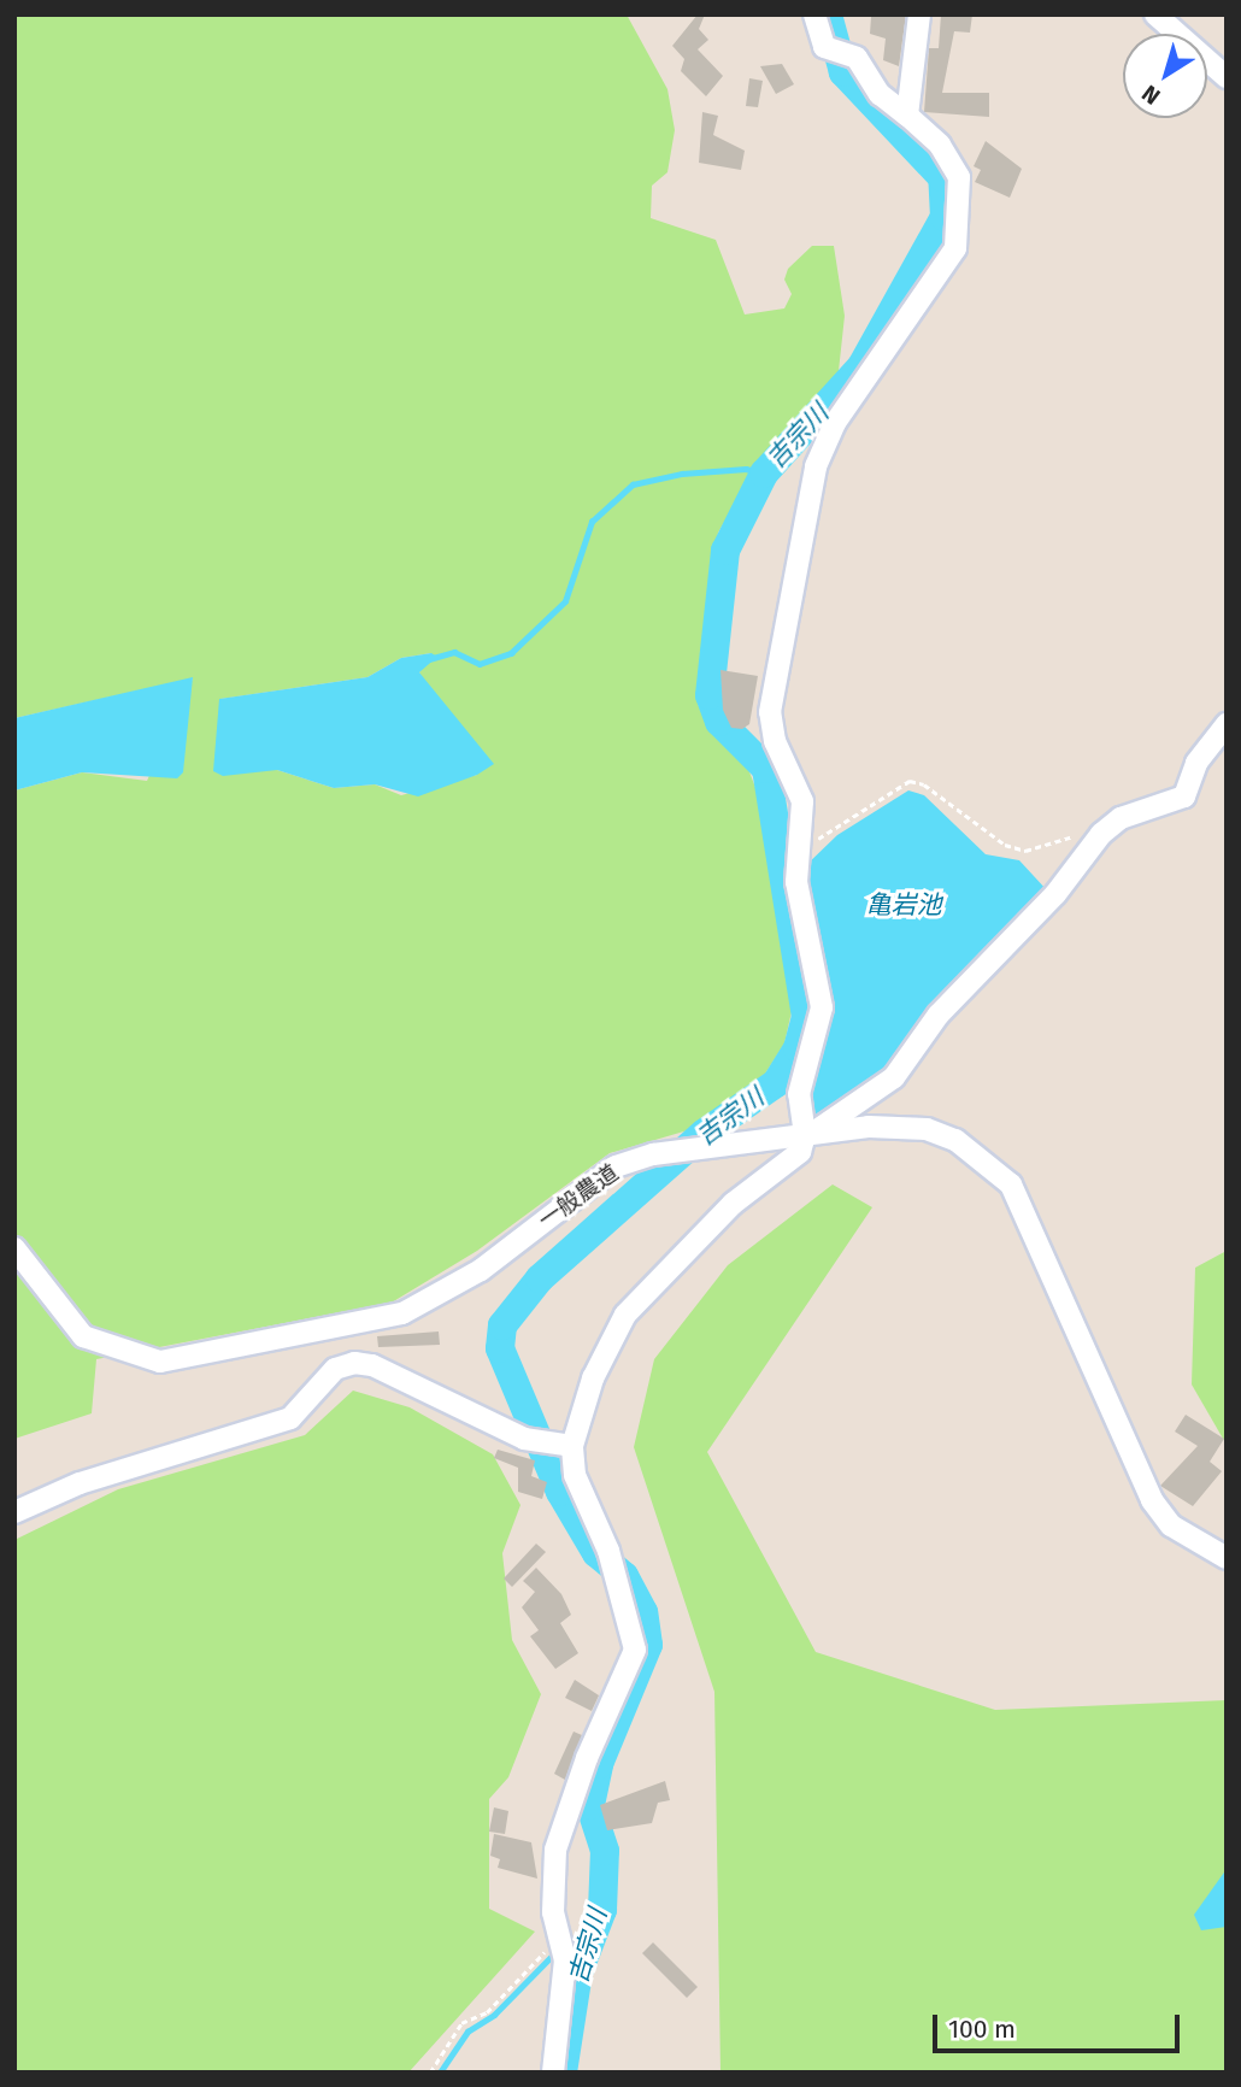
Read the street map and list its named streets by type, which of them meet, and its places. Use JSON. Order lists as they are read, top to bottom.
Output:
{
  "streets": {
    "street": ["一般農道"]
  },
  "water": ["吉宗川", "亀岩池"],
  "scale_bar": "100 m",
  "north": "bottom left"
}
